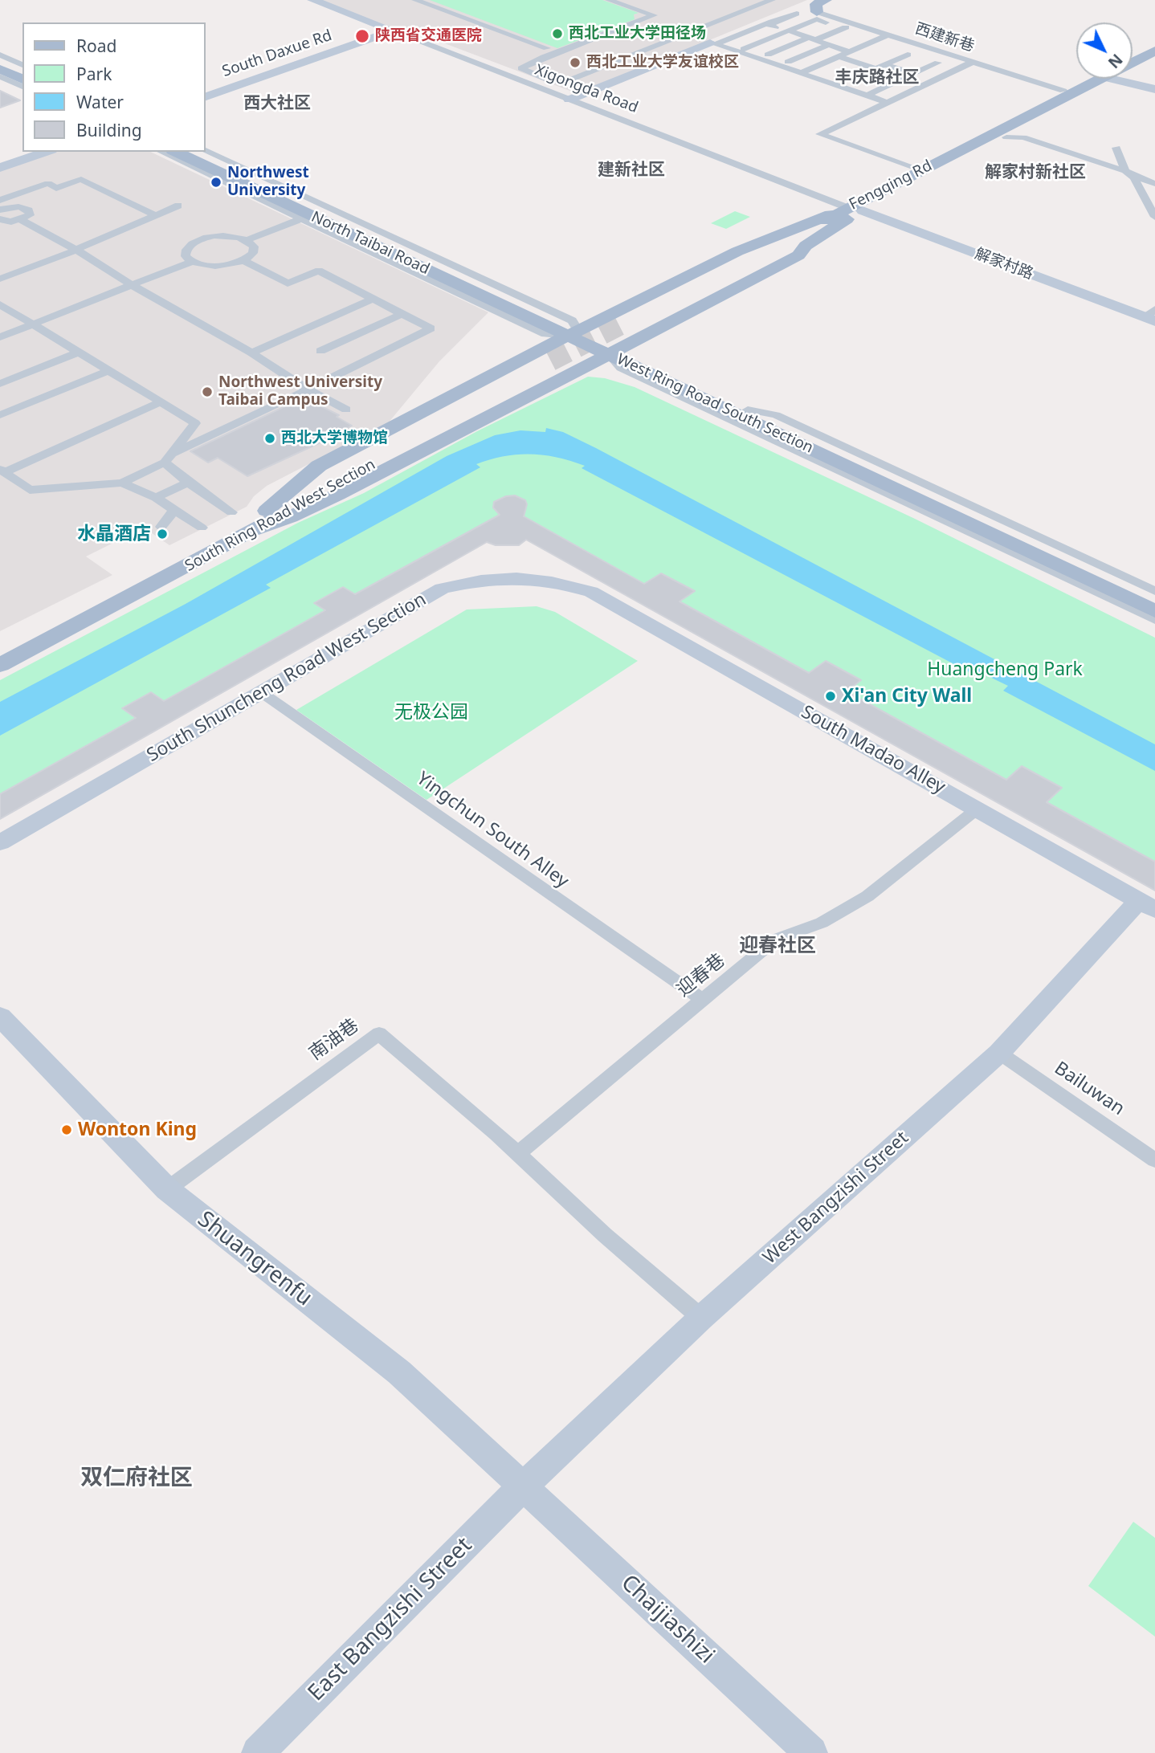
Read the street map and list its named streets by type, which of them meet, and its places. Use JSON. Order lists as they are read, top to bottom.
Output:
{
  "streets": {
    "main road": [
      "Fengqing Rd",
      "North Taibai Road",
      "West Ring Road South Section",
      "South Ring Road West Section"
    ],
    "street": [
      "西建新巷",
      "South Daxue Rd",
      "Xigongda Road",
      "解家村路",
      "South Shuncheng Road West Section",
      "South Madao Alley",
      "Yingchun South Alley",
      "迎春巷",
      "南油巷",
      "Bailuwan",
      "West Bangzishi Street",
      "Shuangrenfu",
      "East Bangzishi Street",
      "Chaijiashizi"
    ]
  },
  "crossings": [
    ["South Daxue Rd", "Xigongda Road"],
    ["Xigongda Road", "Fengqing Rd"],
    ["Xigongda Road", "解家村路"],
    ["Fengqing Rd", "解家村路"],
    ["North Taibai Road", "West Ring Road South Section"],
    ["South Shuncheng Road West Section", "South Madao Alley"],
    ["South Shuncheng Road West Section", "Yingchun South Alley"],
    ["South Madao Alley", "迎春巷"],
    ["South Madao Alley", "West Bangzishi Street"],
    ["Yingchun South Alley", "迎春巷"],
    ["迎春巷", "南油巷"],
    ["南油巷", "Shuangrenfu"],
    ["Bailuwan", "West Bangzishi Street"],
    ["West Bangzishi Street", "Shuangrenfu"],
    ["West Bangzishi Street", "East Bangzishi Street"],
    ["West Bangzishi Street", "Chaijiashizi"],
    ["Shuangrenfu", "East Bangzishi Street"],
    ["Shuangrenfu", "Chaijiashizi"],
    ["East Bangzishi Street", "Chaijiashizi"]
  ],
  "districts": [
    "丰庆路社区",
    "西大社区",
    "建新社区",
    "解家村新社区",
    "迎春社区",
    "双仁府社区"
  ],
  "parks": ["Huangcheng Park", "无极公园"],
  "places": [
    "西北工业大学田径场",
    "陕西省交通医院",
    "西北工业大学友谊校区",
    "Northwest University",
    "Northwest University Taibai Campus",
    "西北大学博物馆",
    "水晶酒店",
    "Xi'an City Wall",
    "Wonton King"
  ],
  "legend": [
    "Road",
    "Park",
    "Water",
    "Building"
  ],
  "north": "bottom right"
}
